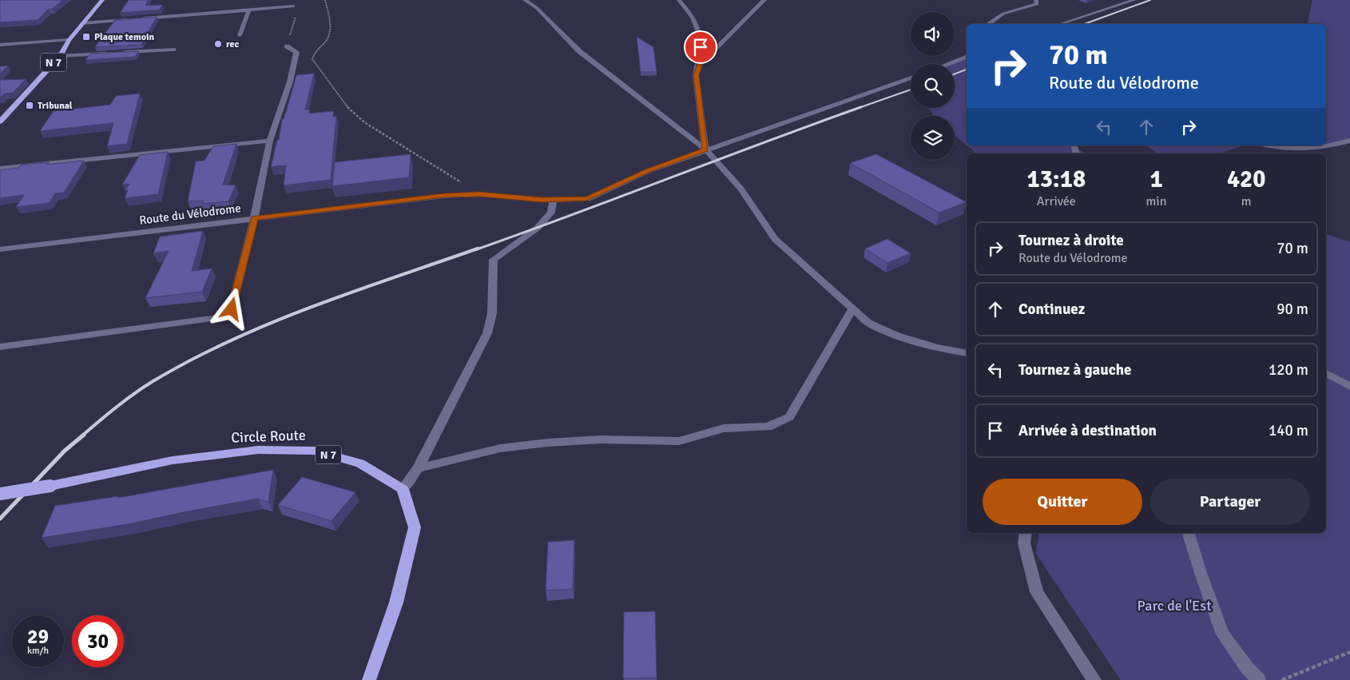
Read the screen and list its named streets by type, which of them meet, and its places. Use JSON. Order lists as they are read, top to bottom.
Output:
{
  "streets": {
    "main road": ["N 7", "Circle Route"],
    "street": ["Route du Vélodrome"]
  },
  "parks": ["Parc de l'Est"],
  "places": {
    "transit": ["Plaque temoin", "Tribunal"],
    "other": ["rec"]
  },
  "page": {
    "turn": ["70 m", "Route du Vélodrome"],
    "eta": [
      "13:18",
      "Arrivée",
      "1",
      "min",
      "420",
      "m"
    ],
    "list": [
      {
        "name": "Tournez à droite",
        "note": "Route du Vélodrome",
        "value": "70 m"
      },
      {
        "name": "Continuez",
        "value": "90 m"
      },
      {
        "name": "Tournez à gauche",
        "value": "120 m"
      },
      {
        "name": "Arrivée à destination",
        "value": "140 m"
      }
    ],
    "buttons": ["Quitter", "Partager"],
    "speed": "29 km/h",
    "limit": "30"
  }
}
